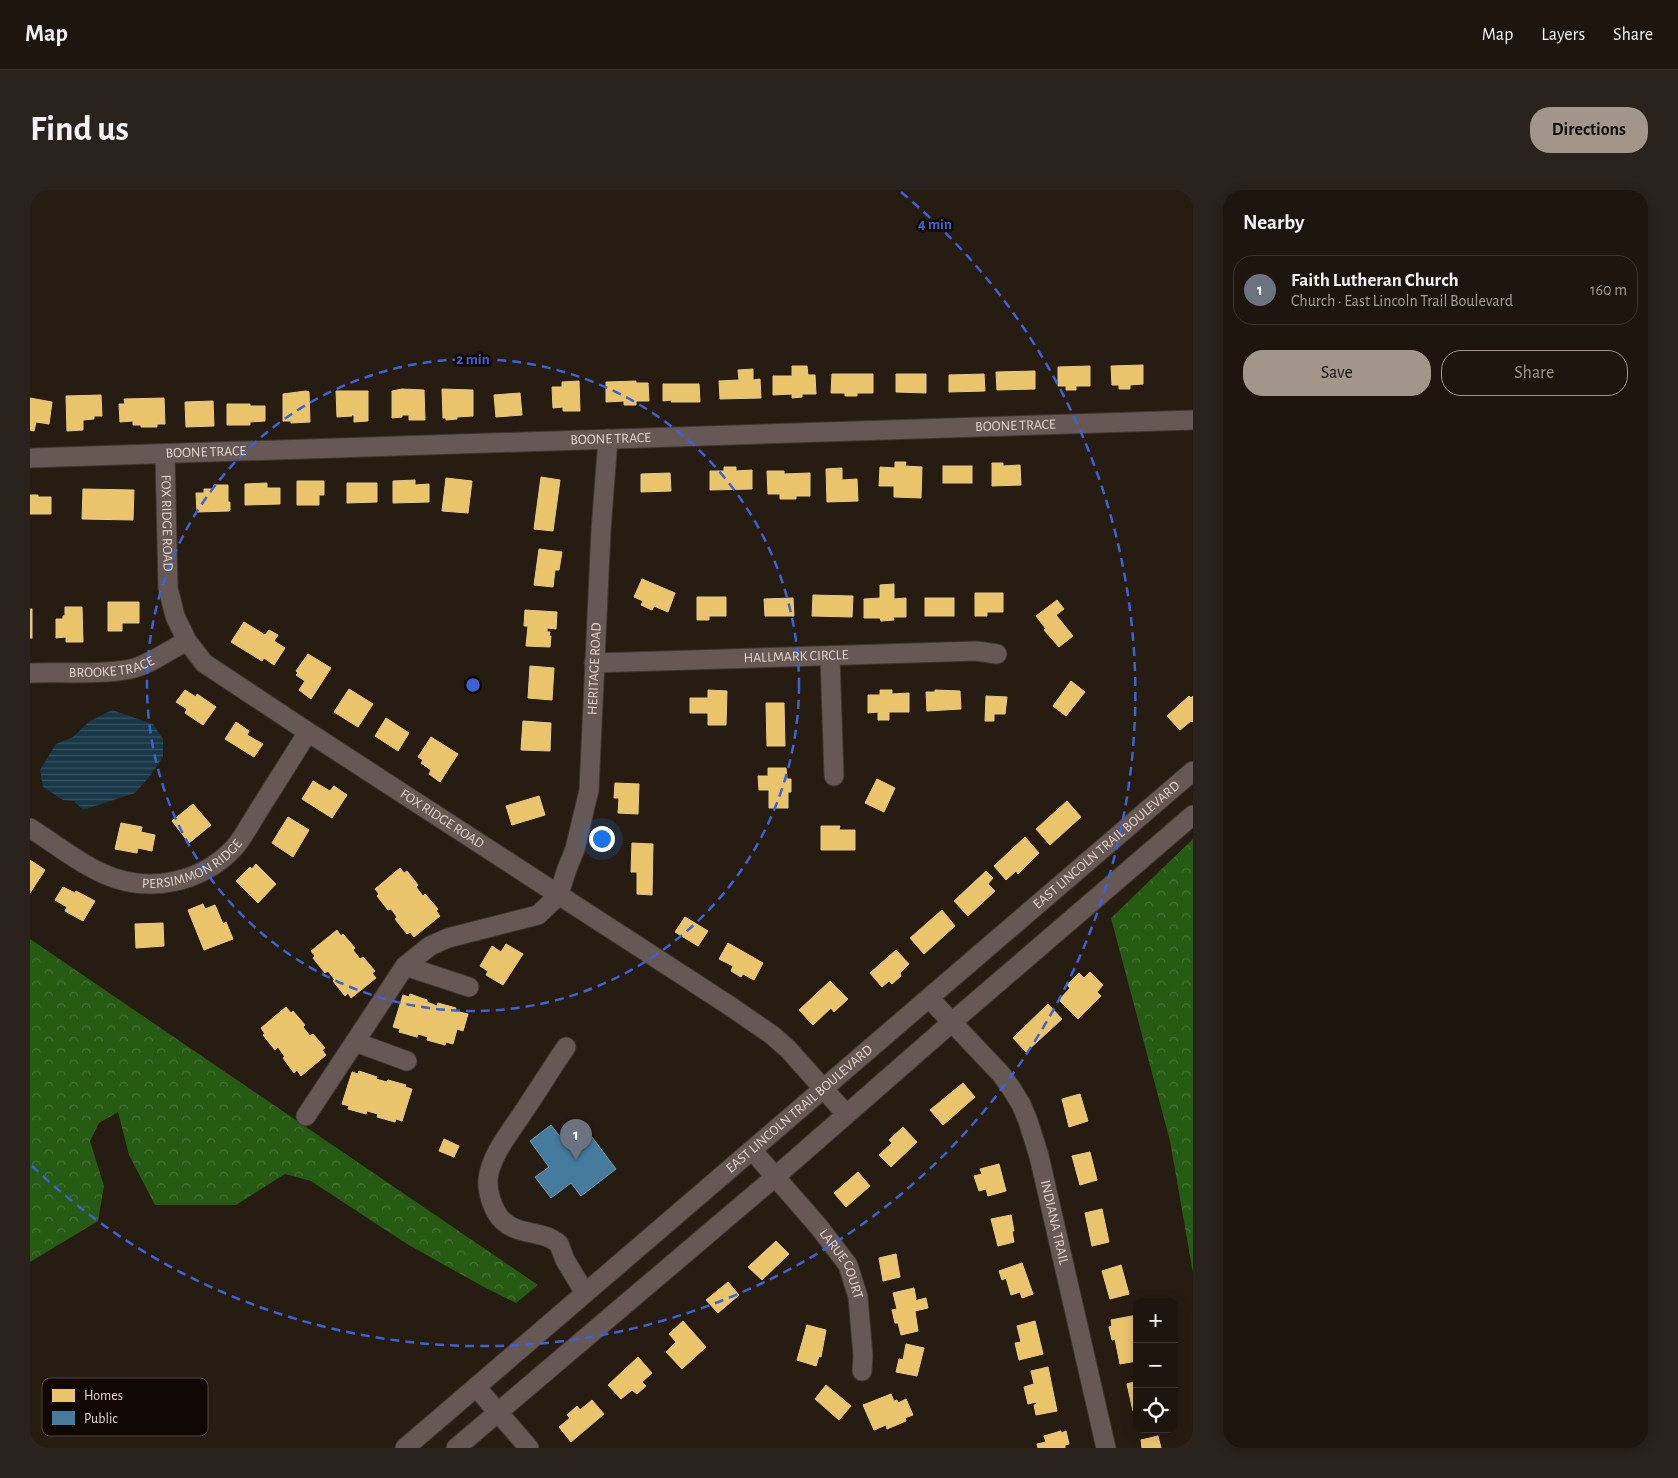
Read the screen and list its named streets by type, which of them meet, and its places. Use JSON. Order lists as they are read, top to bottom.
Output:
{
  "streets": {
    "street": [
      "BOONE TRACE",
      "FOX RIDGE ROAD",
      "HALLMARK CIRCLE",
      "BROOKE TRACE",
      "HERITAGE ROAD",
      "EAST LINCOLN TRAIL BOULEVARD",
      "PERSIMMON RIDGE",
      "INDIANA TRAIL",
      "LARUE COURT"
    ]
  },
  "crossings": [
    ["BOONE TRACE", "FOX RIDGE ROAD"],
    ["BOONE TRACE", "HERITAGE ROAD"],
    ["FOX RIDGE ROAD", "BROOKE TRACE"],
    ["FOX RIDGE ROAD", "HERITAGE ROAD"],
    ["FOX RIDGE ROAD", "EAST LINCOLN TRAIL BOULEVARD"],
    ["FOX RIDGE ROAD", "PERSIMMON RIDGE"],
    ["HALLMARK CIRCLE", "HERITAGE ROAD"],
    ["EAST LINCOLN TRAIL BOULEVARD", "INDIANA TRAIL"],
    ["EAST LINCOLN TRAIL BOULEVARD", "LARUE COURT"]
  ],
  "legend": ["Homes", "Public"],
  "page": {
    "header": "Map",
    "nav": ["Map", "Layers", "Share"],
    "buttons": [
      "Directions",
      ["Save", "Share"]
    ],
    "title": "Find us",
    "heading": "Nearby",
    "list": [
      {
        "mark": "1",
        "name": "Faith Lutheran Church",
        "note": "Church · East Lincoln Trail Boulevard",
        "value": "160 m"
      }
    ],
    "pins": "1",
    "map_buttons": ["+", "−"]
  },
  "rings": ["4 min", "2 min"]
}
